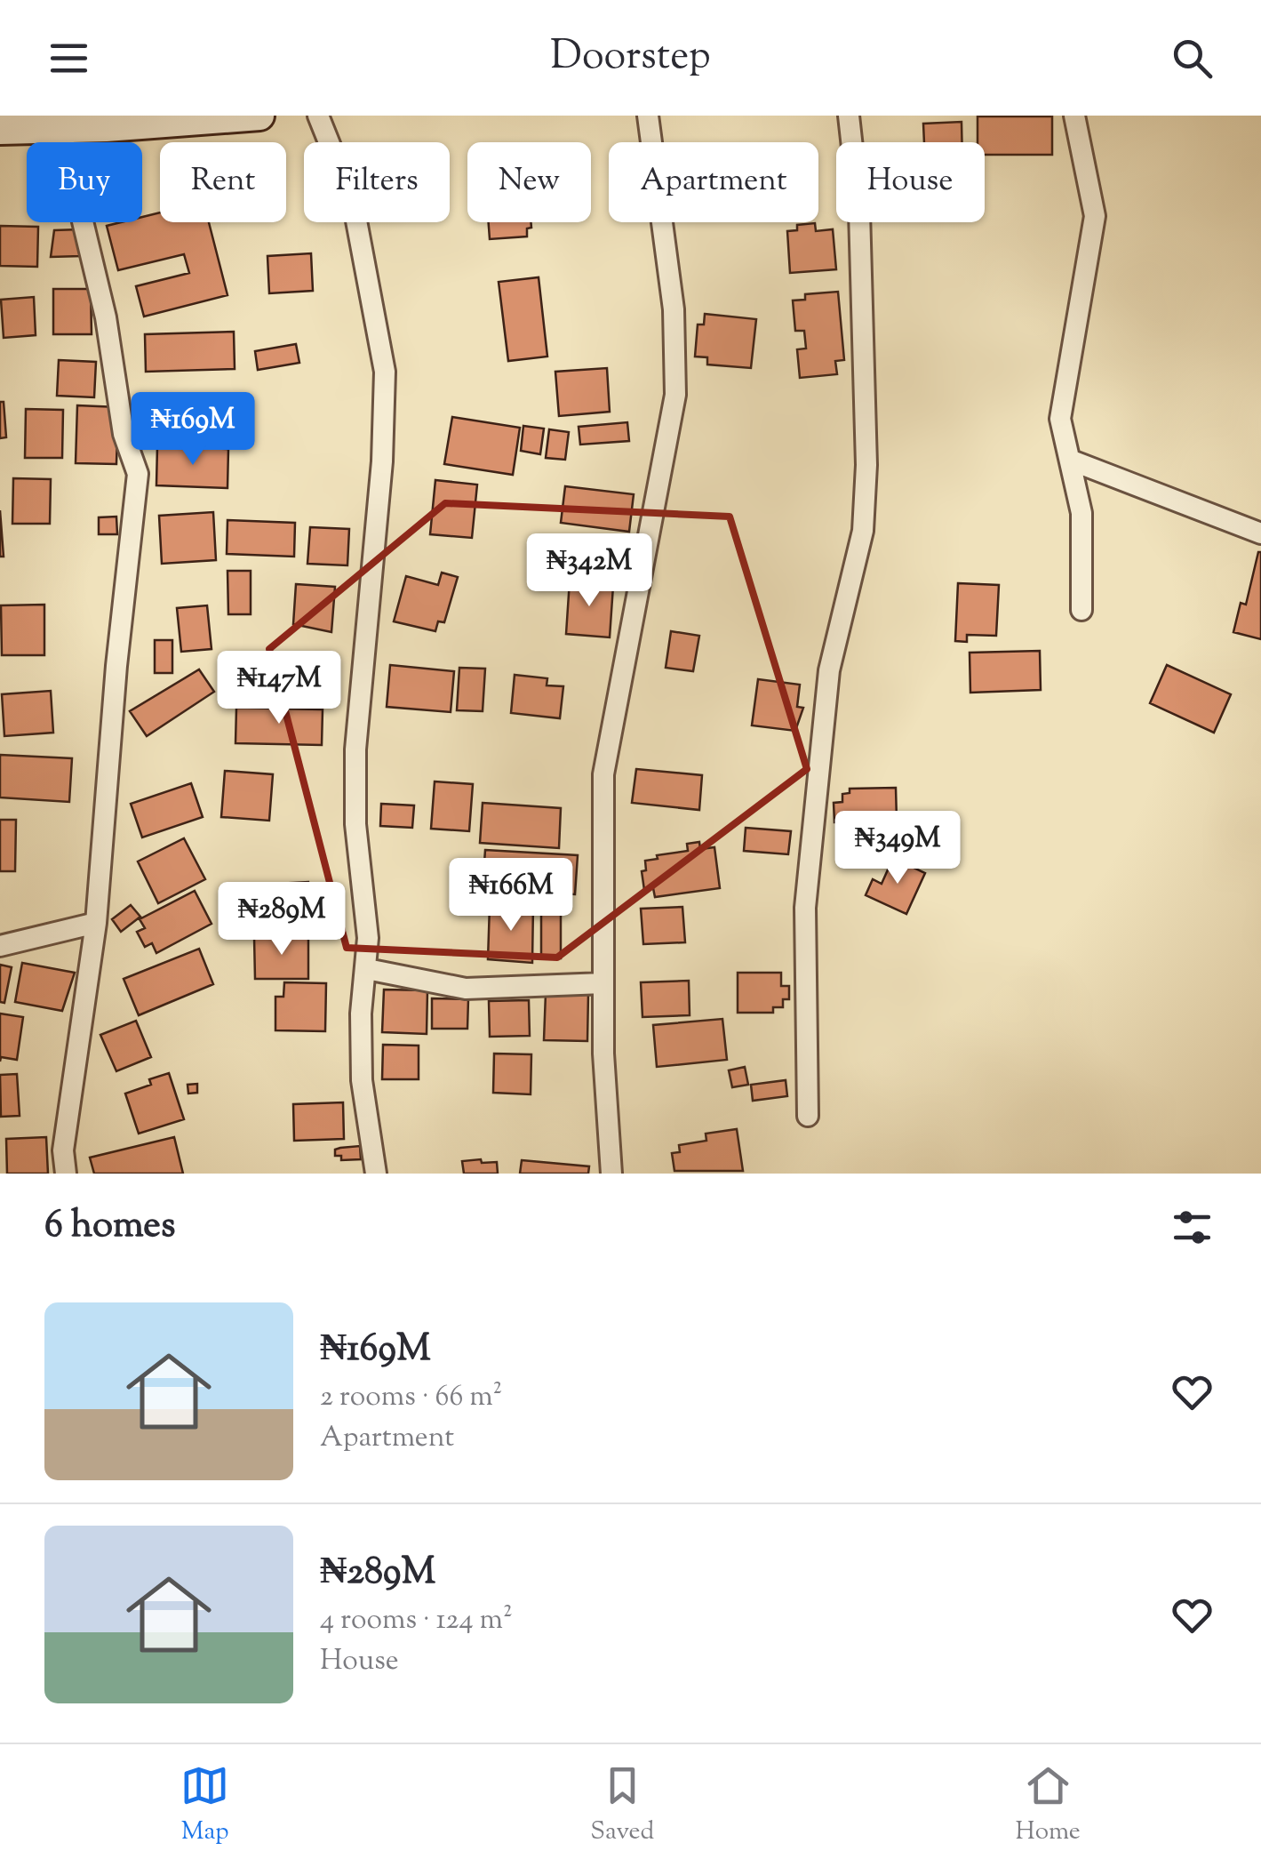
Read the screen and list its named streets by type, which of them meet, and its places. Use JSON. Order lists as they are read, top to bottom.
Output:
{
  "page": {
    "header": "Doorstep",
    "chip": [
      "Buy",
      "Rent",
      "Filters",
      "New",
      "Apartment",
      "House"
    ],
    "price": [
      "₦169M",
      "₦342M",
      "₦147M",
      "₦349M",
      "₦166M",
      "₦289M"
    ],
    "heading": "6 homes",
    "list": [
      {
        "name": "₦169M",
        "note": "2 rooms · 66 m² · Apartment"
      },
      {
        "name": "₦289M",
        "note": "4 rooms · 124 m² · House"
      }
    ],
    "tabs": ["Map", "Saved", "Home"]
  }
}
